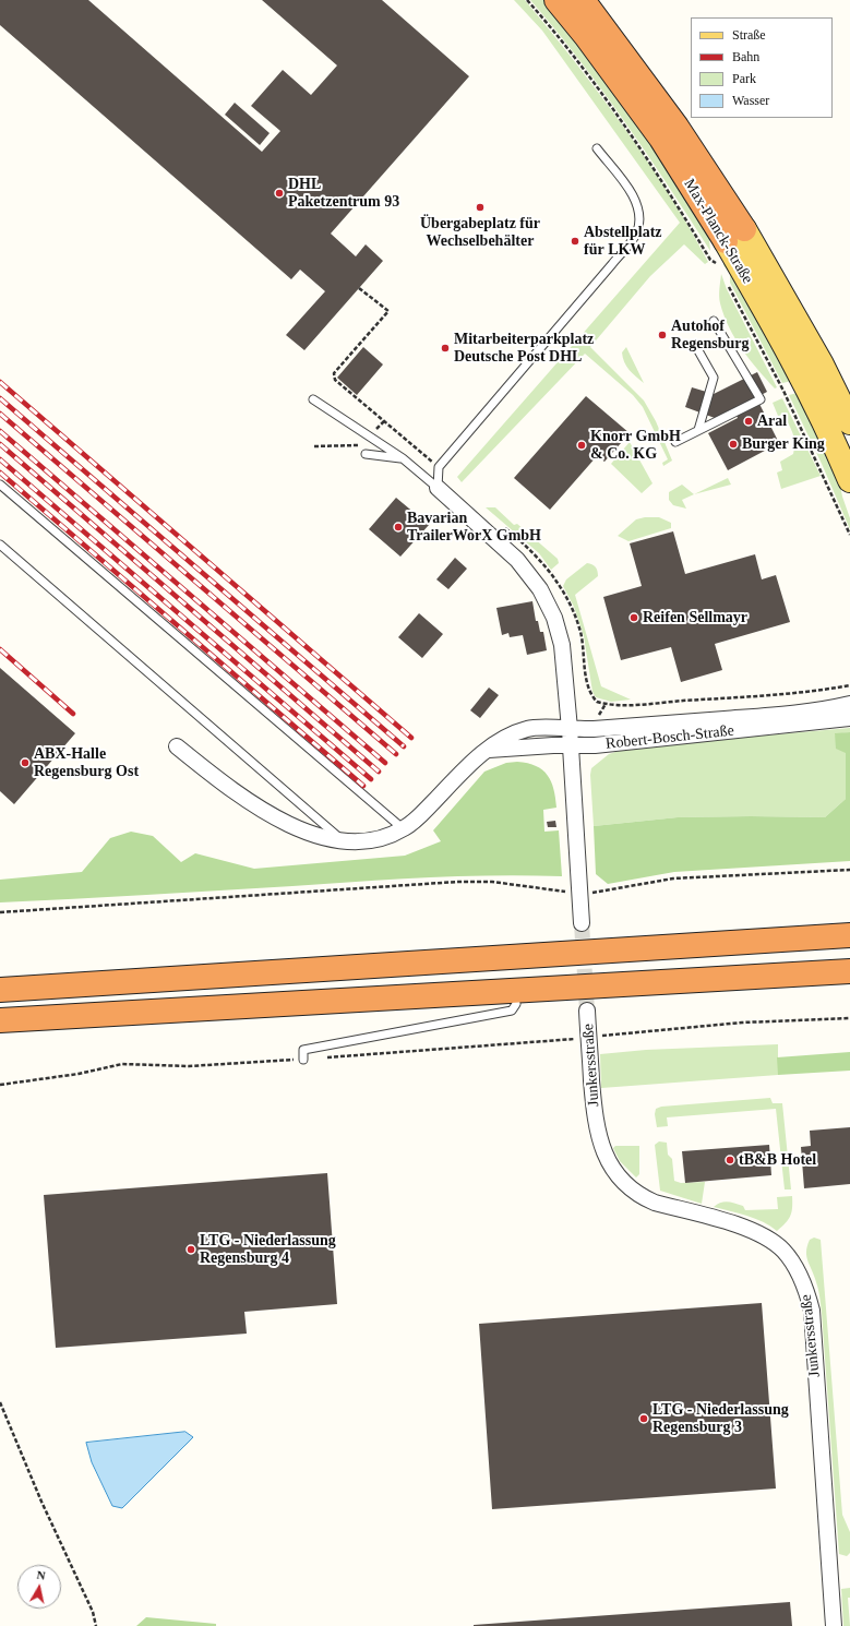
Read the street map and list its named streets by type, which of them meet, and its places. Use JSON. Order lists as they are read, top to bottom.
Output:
{
  "streets": {
    "highway": ["Max-Planck-Straße"],
    "street": ["Robert-Bosch-Straße", "Junkersstraße"]
  },
  "places": [
    "DHL Paketzentrum 93",
    "Übergabeplatz für Wechselbehälter",
    "Abstellplatz für LKW",
    "Autohof Regensburg",
    "Mitarbeiterparkplatz Deutsche Post DHL",
    "Aral",
    "Burger King",
    "Knorr GmbH & Co. KG",
    "Bavarian TrailerWorX GmbH",
    "Reifen Sellmayr",
    "ABX-Halle Regensburg Ost",
    "tB&B Hotel",
    "LTG - Niederlassung Regensburg 4",
    "LTG - Niederlassung Regensburg 3"
  ],
  "legend": [
    "Straße",
    "Bahn",
    "Park",
    "Wasser"
  ],
  "north": "top"
}
